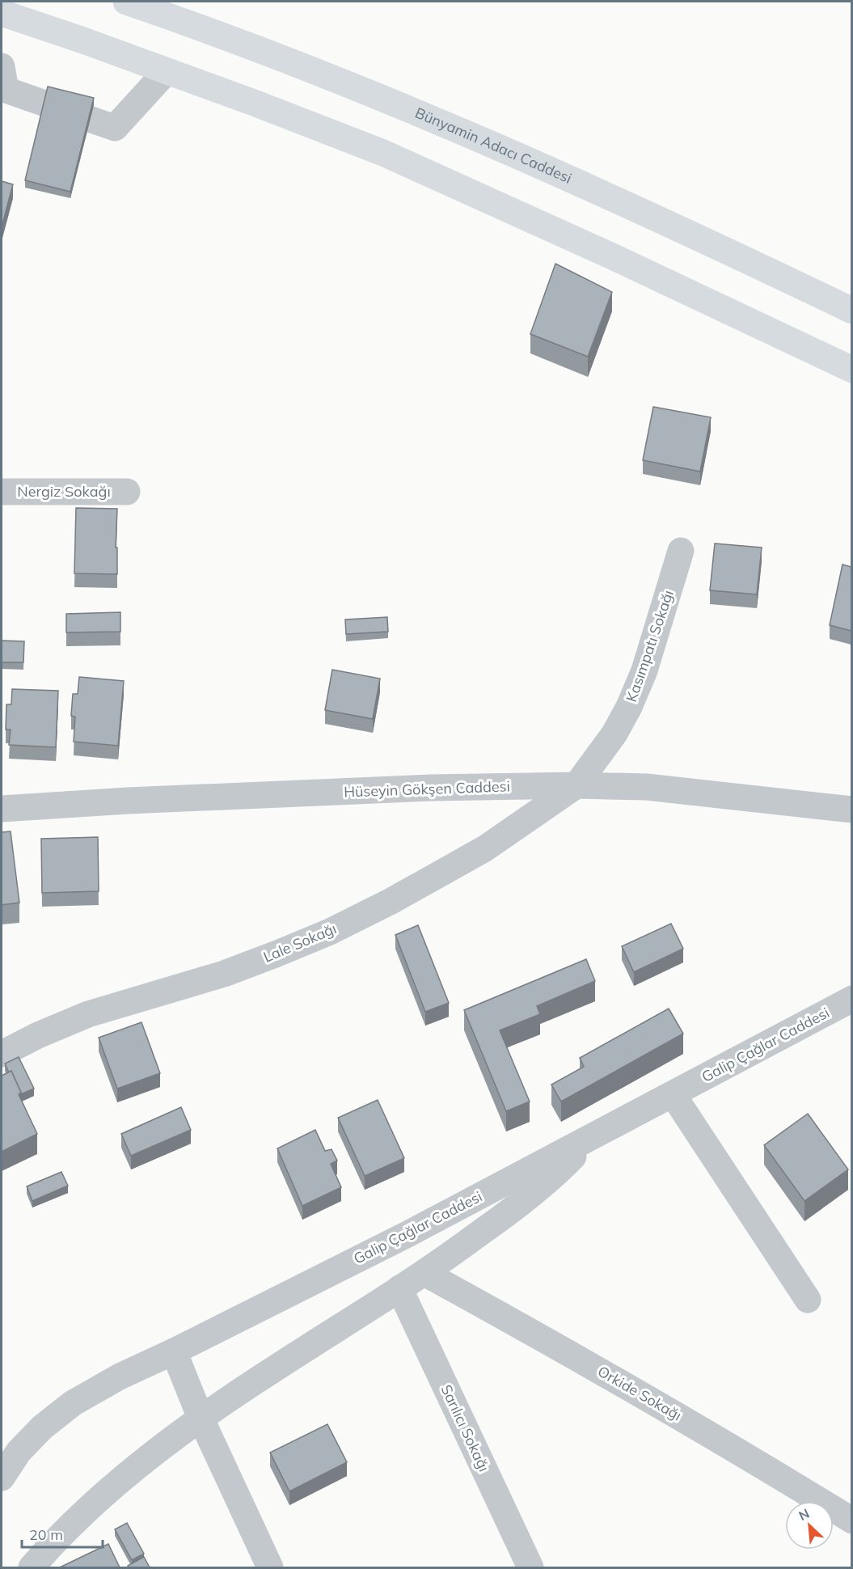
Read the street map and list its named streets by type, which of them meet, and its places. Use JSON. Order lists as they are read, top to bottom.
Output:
{
  "streets": {
    "main road": ["Bünyamin Adacı Caddesi"],
    "street": [
      "Nergiz Sokağı",
      "Kasımpatı Sokağı",
      "Hüseyin Gökşen Caddesi",
      "Lale Sokağı",
      "Galip Çağlar Caddesi",
      "Orkide Sokağı",
      "Sarılıcı Sokağı"
    ]
  },
  "crossings": [
    ["Kasımpatı Sokağı", "Hüseyin Gökşen Caddesi"],
    ["Kasımpatı Sokağı", "Lale Sokağı"],
    ["Hüseyin Gökşen Caddesi", "Lale Sokağı"]
  ],
  "scale_bar": "20 m",
  "north": "top left"
}
